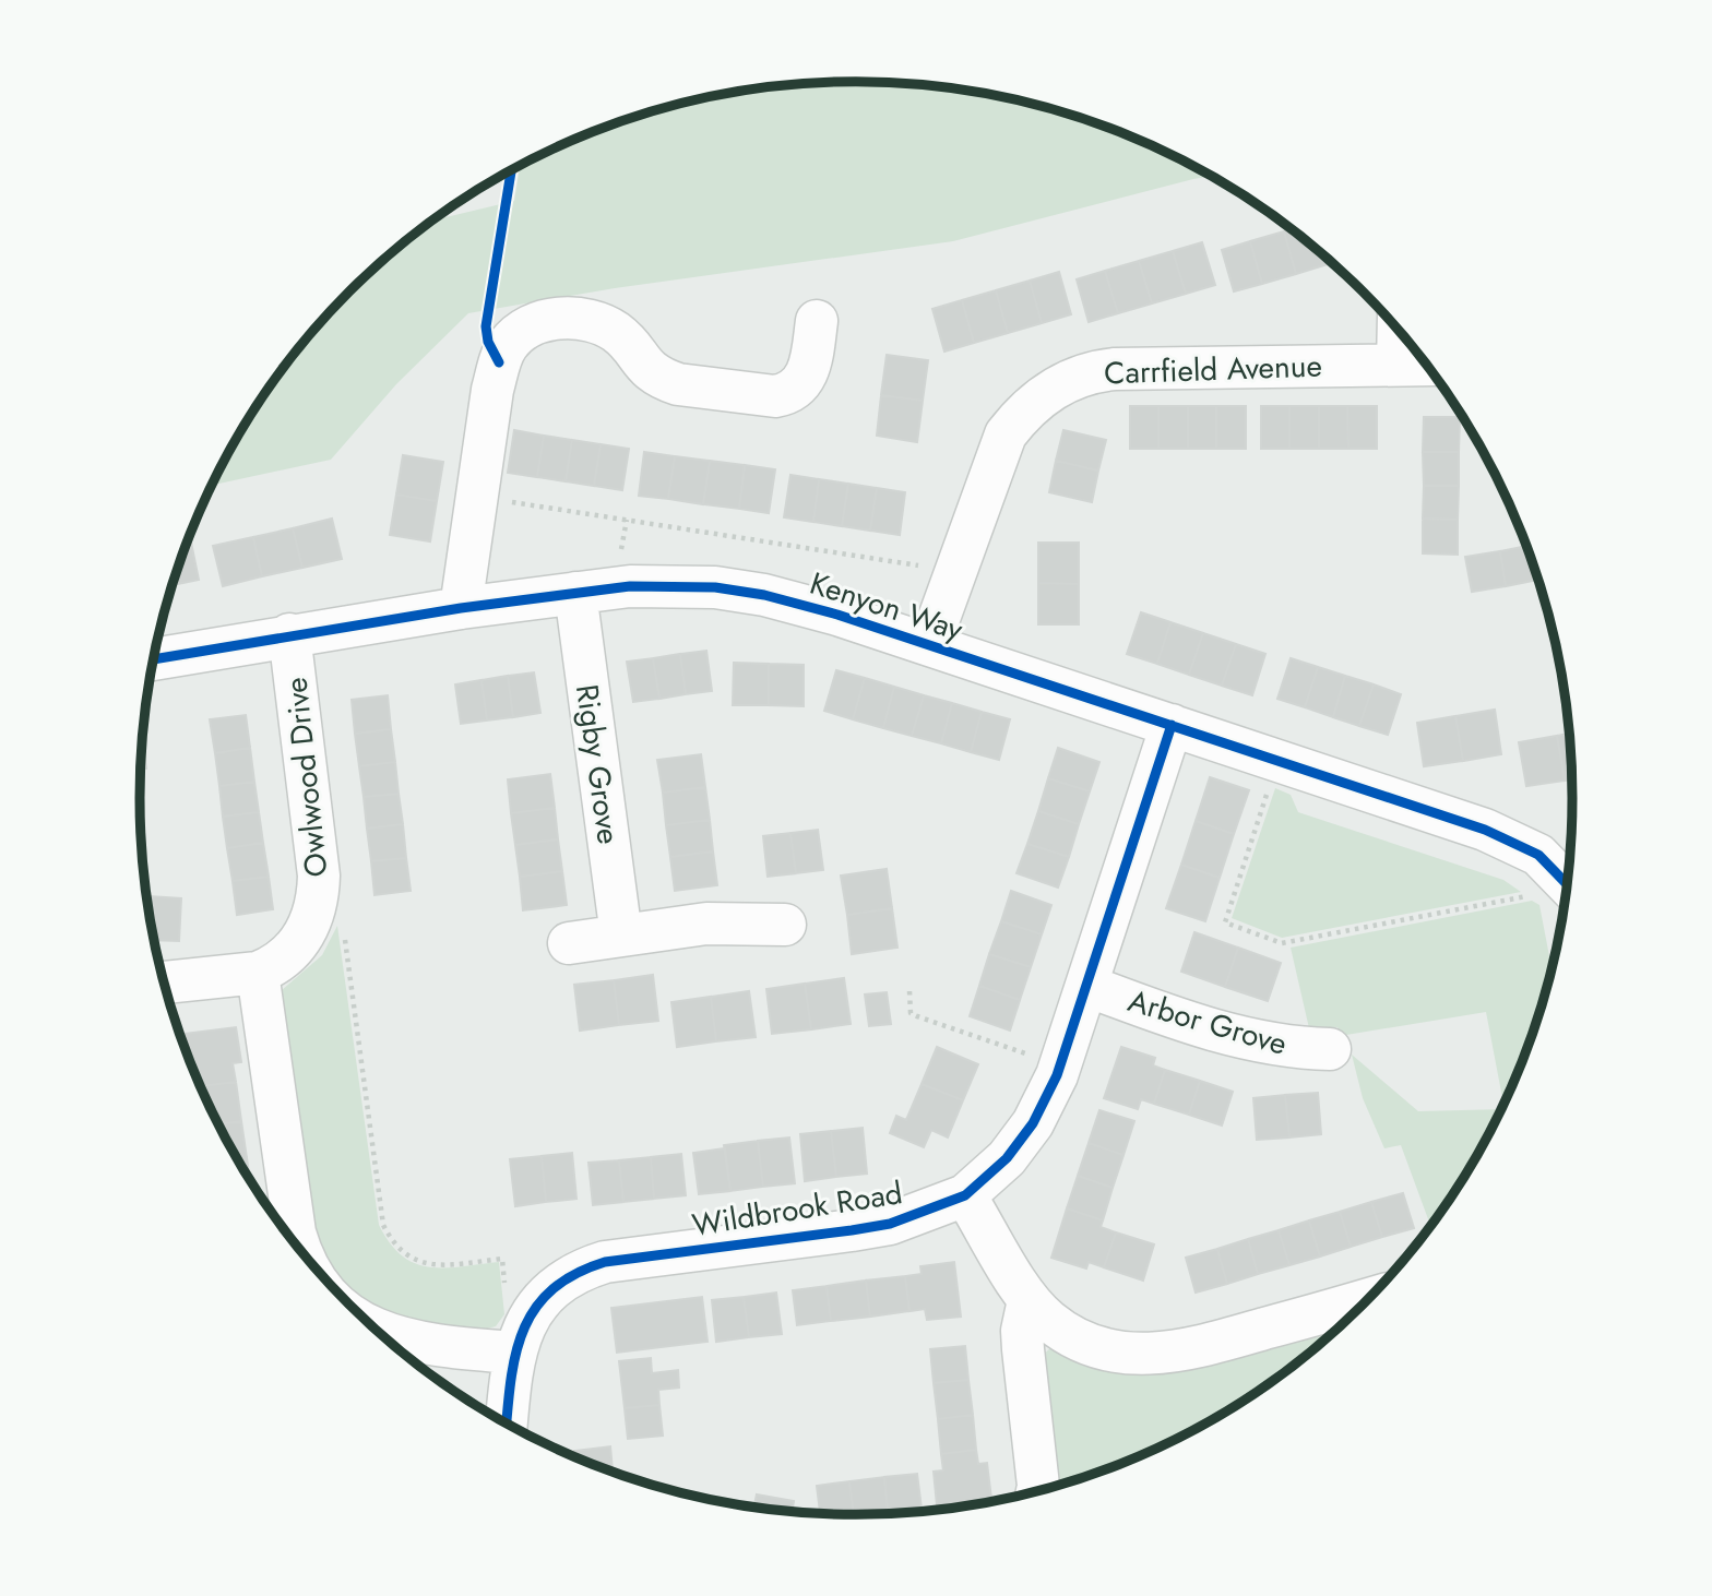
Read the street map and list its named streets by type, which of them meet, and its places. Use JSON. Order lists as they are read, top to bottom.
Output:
{
  "streets": {
    "street": [
      "Carrfield Avenue",
      "Kenyon Way",
      "Rigby Grove",
      "Owlwood Drive",
      "Arbor Grove",
      "Wildbrook Road"
    ]
  },
  "crossings": [
    ["Carrfield Avenue", "Kenyon Way"],
    ["Kenyon Way", "Rigby Grove"],
    ["Kenyon Way", "Owlwood Drive"],
    ["Kenyon Way", "Wildbrook Road"],
    ["Arbor Grove", "Wildbrook Road"]
  ]
}
